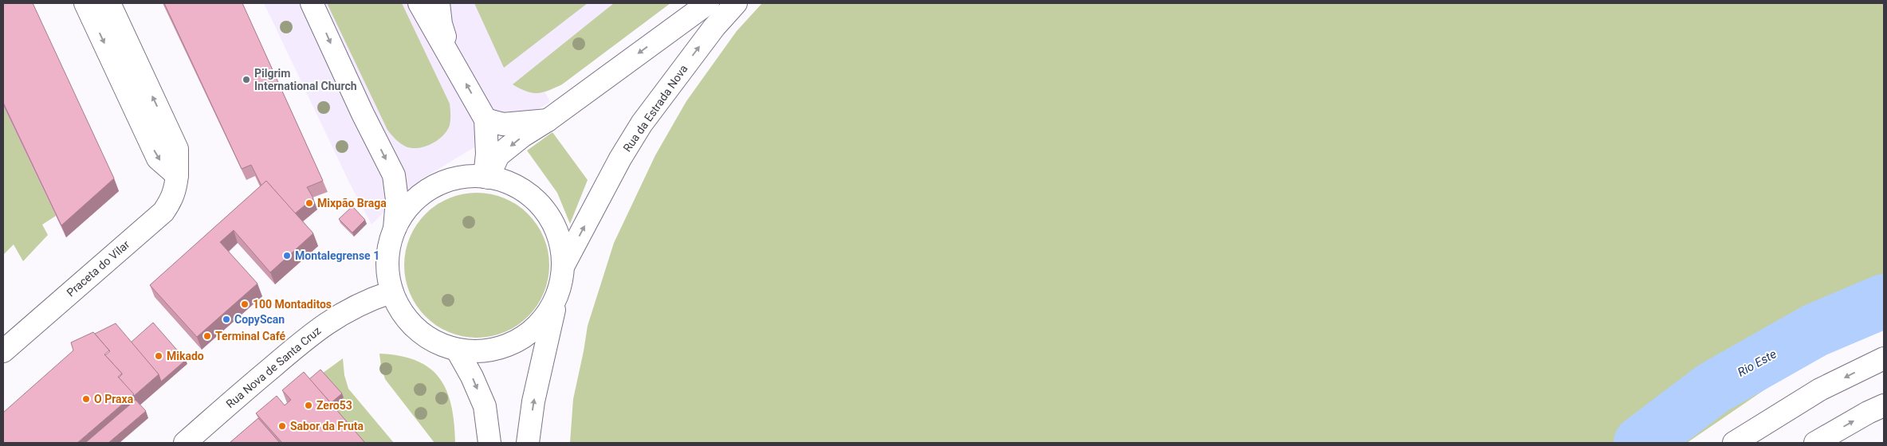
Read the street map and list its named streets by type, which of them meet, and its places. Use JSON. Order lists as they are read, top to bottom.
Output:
{
  "streets": {
    "main road": ["Rua da Estrada Nova", "Praceta do Vilar", "Rua Nova de Santa Cruz"]
  },
  "water": ["Rio Este"],
  "places": [
    "Pilgrim International Church",
    "Mixpão Braga",
    "Montalegrense 1",
    "100 Montaditos",
    "CopyScan",
    "Terminal Café",
    "Mikado",
    "O Praxa",
    "Zero53",
    "Sabor da Fruta"
  ]
}
